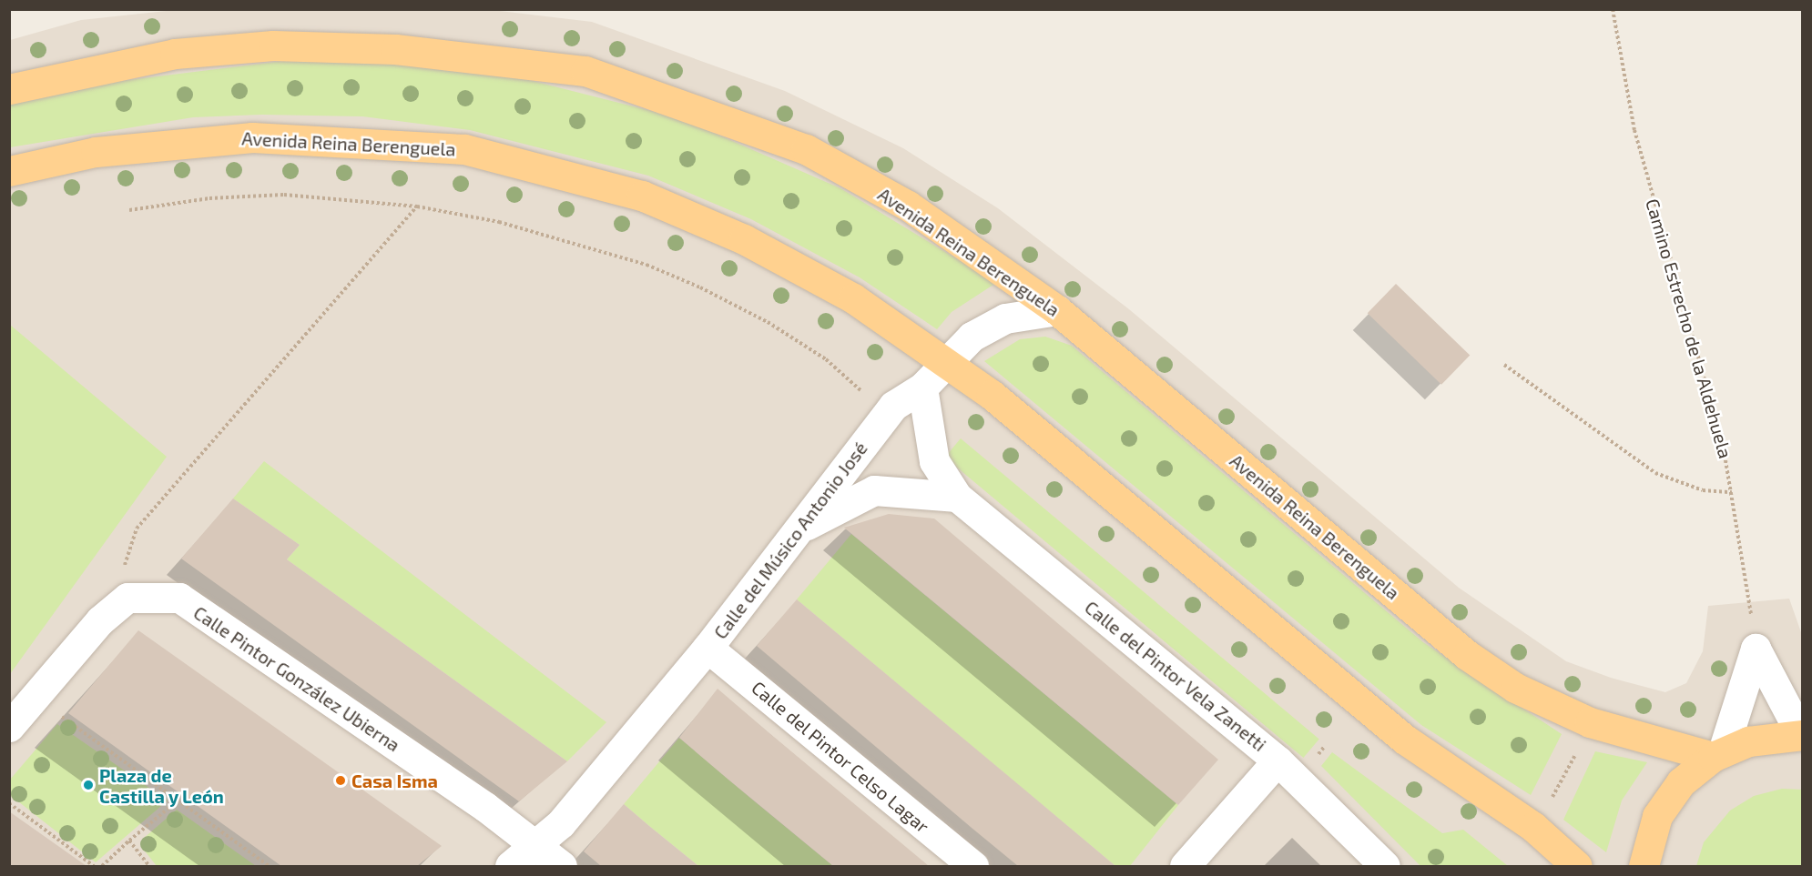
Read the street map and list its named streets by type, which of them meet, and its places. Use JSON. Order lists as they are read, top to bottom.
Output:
{
  "streets": {
    "main road": ["Avenida Reina Berenguela"],
    "street": [
      "Calle del Músico Antonio José",
      "Calle del Pintor Vela Zanetti",
      "Calle Pintor González Ubierna",
      "Calle del Pintor Celso Lagar"
    ],
    "path": ["Camino Estrecho de la Aldehuela"]
  },
  "crossings": [
    ["Avenida Reina Berenguela", "Calle del Músico Antonio José"],
    ["Calle del Músico Antonio José", "Calle del Pintor Vela Zanetti"],
    ["Calle del Músico Antonio José", "Calle Pintor González Ubierna"],
    ["Calle del Músico Antonio José", "Calle del Pintor Celso Lagar"]
  ],
  "places": ["Casa Isma", "Plaza de Castilla y León"]
}
